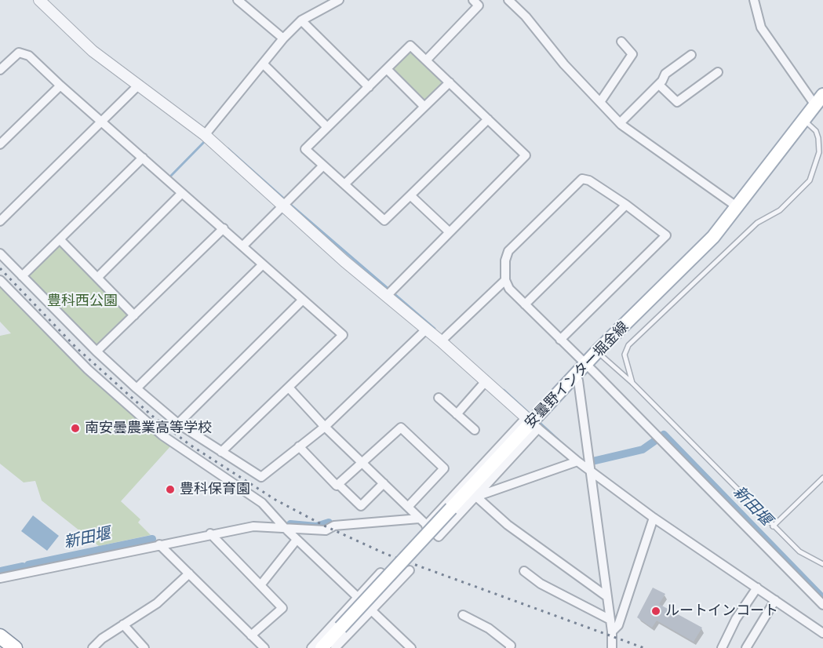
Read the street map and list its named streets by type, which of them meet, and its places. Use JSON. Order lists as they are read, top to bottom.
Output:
{
  "streets": {
    "main road": ["安曇野インター堀金線"]
  },
  "water": ["新田堰"],
  "parks": ["豊科西公園"],
  "places": ["南安曇農業高等学校", "豊科保育園", "ルートインコート"]
}
